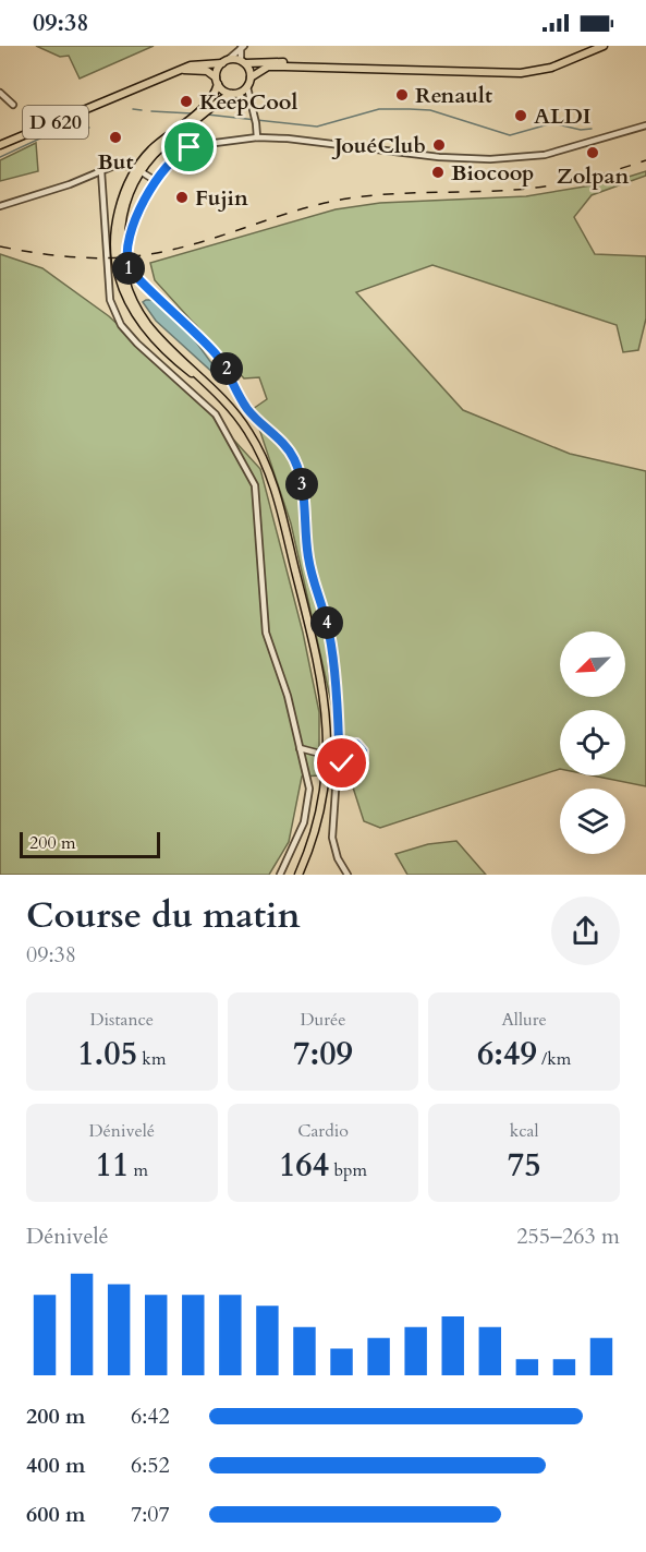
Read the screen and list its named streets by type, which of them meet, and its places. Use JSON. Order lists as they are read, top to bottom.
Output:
{
  "streets": {
    "main road": ["D 620"]
  },
  "places": [
    "Renault",
    "KeepCool",
    "ALDI",
    "But",
    "JouéClub",
    "Zolpan",
    "Biocoop",
    "Fujin"
  ],
  "scale_bar": "200 m",
  "north": "bottom left",
  "page": {
    "status": "09:38",
    "pins": [
      "1",
      "2",
      "3",
      "4"
    ],
    "scale": "200 m",
    "heading": ["Course du matin", "09:38"],
    "stats": [
      ["Distance", "1.05 km"],
      ["Durée", "7:09"],
      ["Allure", "6:49 /km"],
      ["Dénivelé", "11 m"],
      ["Cardio", "164 bpm"],
      ["kcal", "75"]
    ],
    "chart": ["Dénivelé", "255–263 m"],
    "list": [
      {
        "name": "200 m",
        "note": "6:42"
      },
      {
        "name": "400 m",
        "note": "6:52"
      },
      {
        "name": "600 m",
        "note": "7:07"
      }
    ]
  }
}
